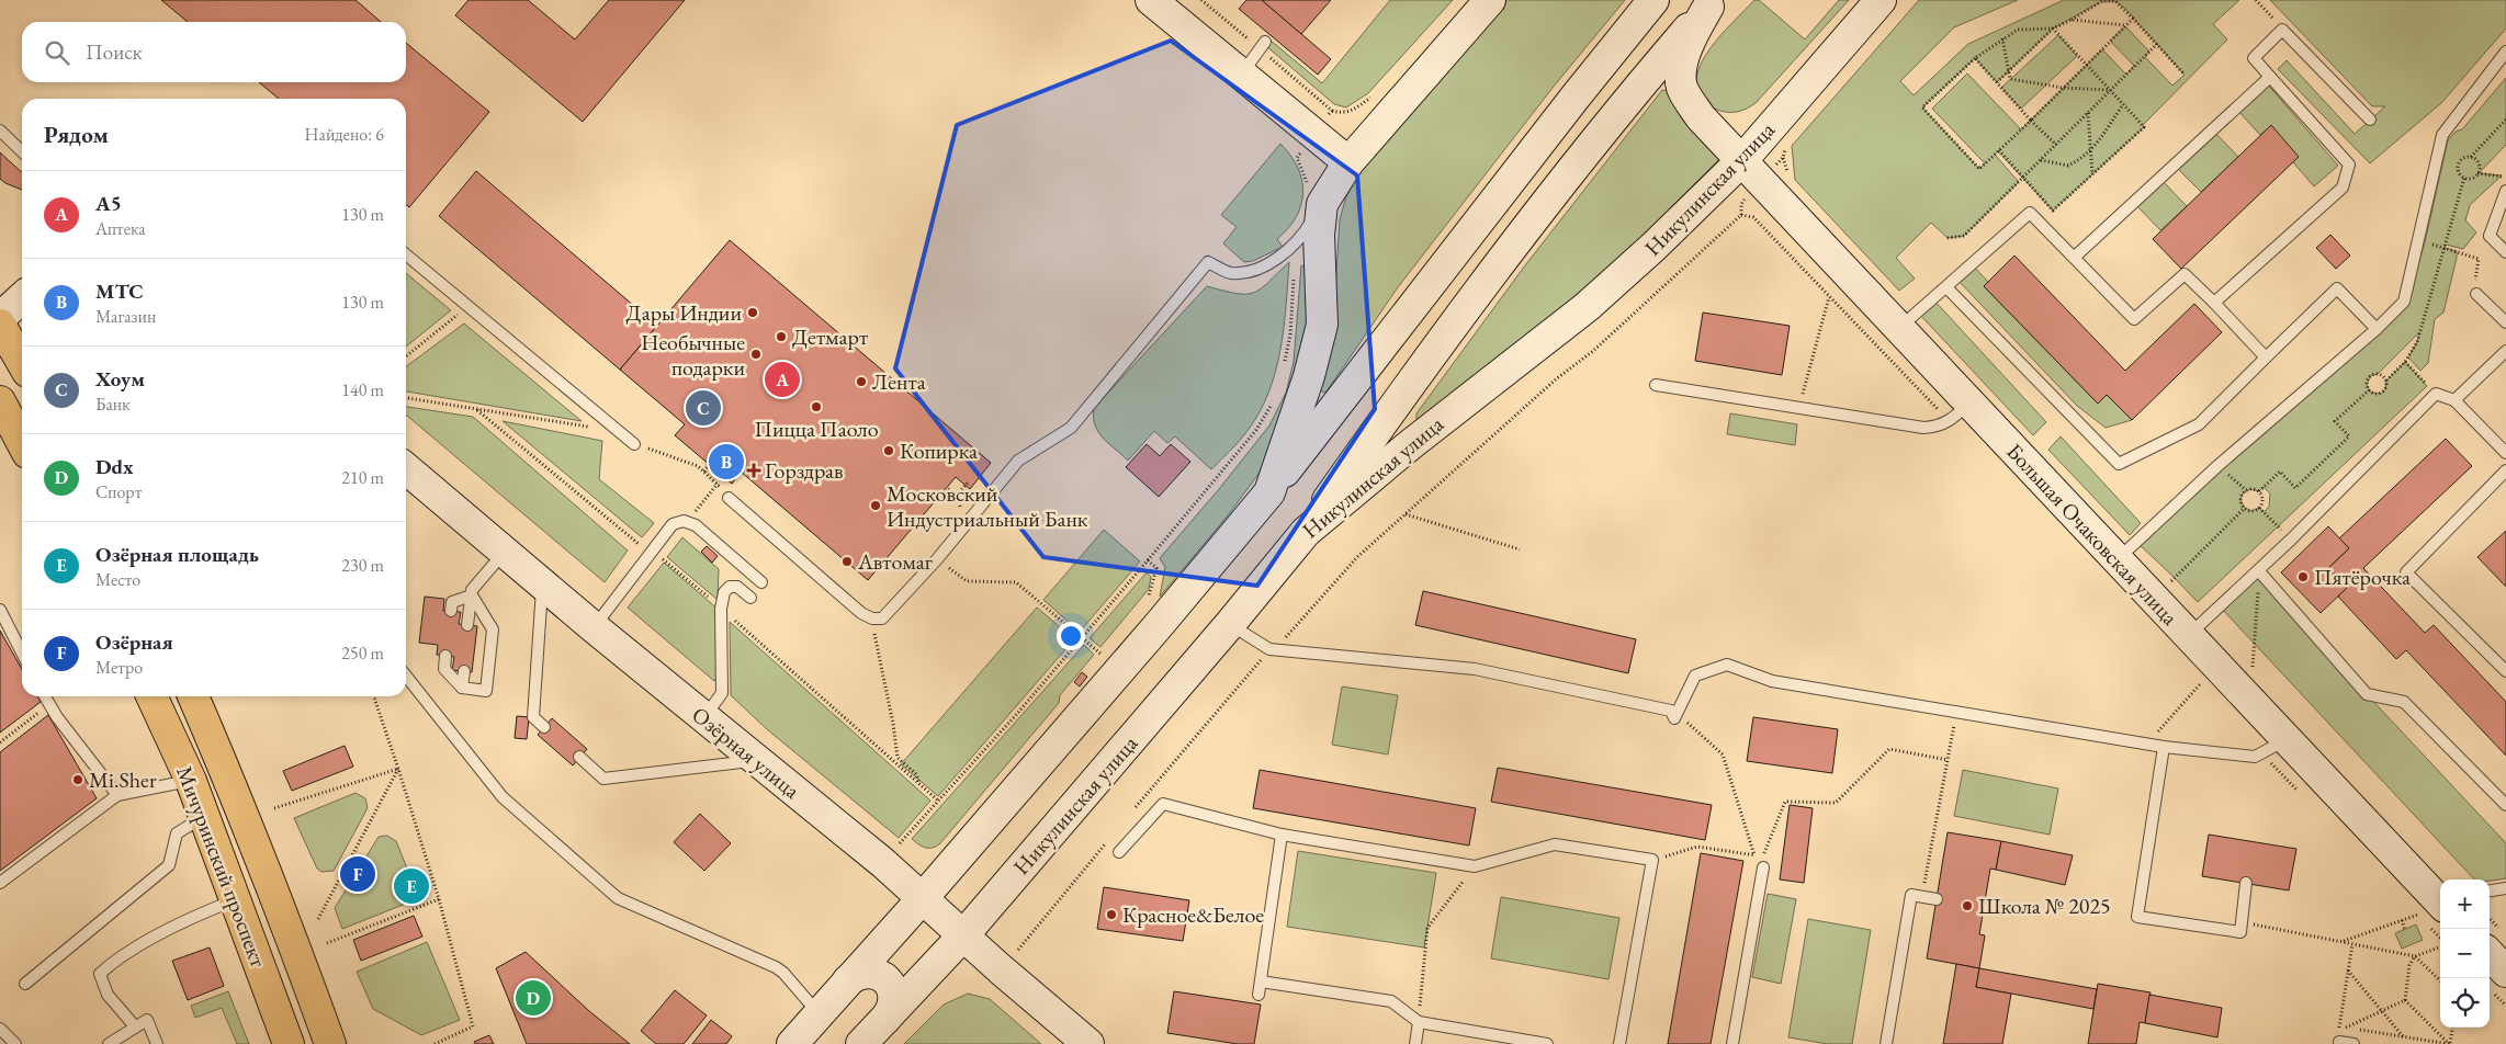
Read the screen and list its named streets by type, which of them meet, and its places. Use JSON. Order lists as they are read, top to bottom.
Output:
{
  "streets": {
    "main road": ["Мичуринский проспект"],
    "street": ["Никулинская улица", "Большая Очаковская улица", "Озёрная улица"]
  },
  "crossings": [
    ["Никулинская улица", "Большая Очаковская улица"],
    ["Никулинская улица", "Озёрная улица"]
  ],
  "places": {
    "other": [
      "Дары Индии",
      "Детмарт",
      "Необычные подарки",
      "Лента",
      "Пицца Паоло",
      "Копирка",
      "Московский Индустриальный Банк",
      "Автомаг",
      "Пятёрочка",
      "Mi.Sher",
      "Школа № 2025",
      "Красное&Белое"
    ],
    "health": ["Горздрав"]
  },
  "page": {
    "search": "Поиск",
    "heading": ["Рядом", "Найдено: 6"],
    "list": [
      {
        "mark": "A",
        "name": "А5",
        "note": "Аптека",
        "value": "130 m"
      },
      {
        "mark": "B",
        "name": "МТС",
        "note": "Магазин",
        "value": "130 m"
      },
      {
        "mark": "C",
        "name": "Хоум",
        "note": "Банк",
        "value": "140 m"
      },
      {
        "mark": "D",
        "name": "Ddx",
        "note": "Спорт",
        "value": "210 m"
      },
      {
        "mark": "E",
        "name": "Озёрная площадь",
        "note": "Место",
        "value": "230 m"
      },
      {
        "mark": "F",
        "name": "Озёрная",
        "note": "Метро",
        "value": "250 m"
      }
    ],
    "pins": [
      "A",
      "C",
      "B",
      "F",
      "E",
      "D"
    ],
    "map_buttons": ["+", "−"]
  }
}
